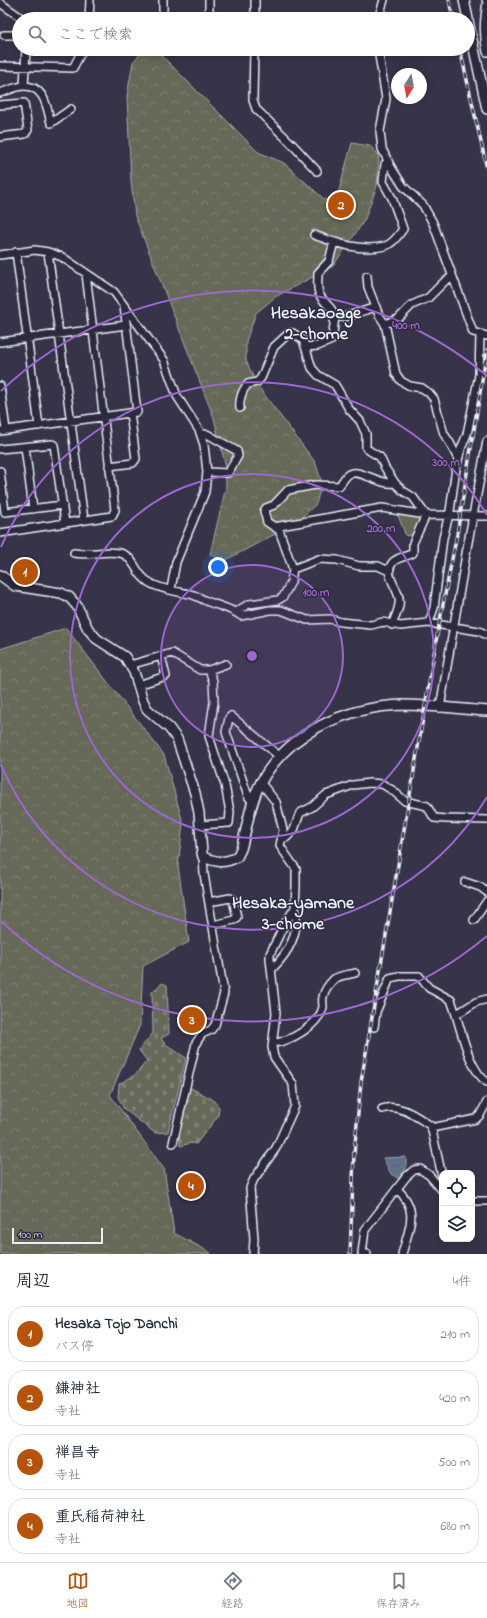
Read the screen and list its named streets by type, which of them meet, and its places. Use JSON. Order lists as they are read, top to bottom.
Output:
{
  "districts": ["Hesakaoage 2-chome", "Hesaka-yamane 3-chome"],
  "scale_bar": "100 m",
  "north": "bottom",
  "page": {
    "search": "ここで検索",
    "pins": [
      "2",
      "1",
      "3",
      "4"
    ],
    "scale": "100 m",
    "heading": ["周辺", "4件"],
    "list": [
      {
        "mark": "1",
        "name": "Hesaka Tojo Danchi",
        "note": "バス停",
        "value": "210 m"
      },
      {
        "mark": "2",
        "name": "鎌神社",
        "note": "寺社",
        "value": "420 m"
      },
      {
        "mark": "3",
        "name": "禅昌寺",
        "note": "寺社",
        "value": "500 m"
      },
      {
        "mark": "4",
        "name": "重氏稲荷神社",
        "note": "寺社",
        "value": "680 m"
      }
    ],
    "nav": ["地図", "経路", "保存済み"]
  },
  "rings": [
    "400 m",
    "300 m",
    "200 m",
    "100 m"
  ]
}
